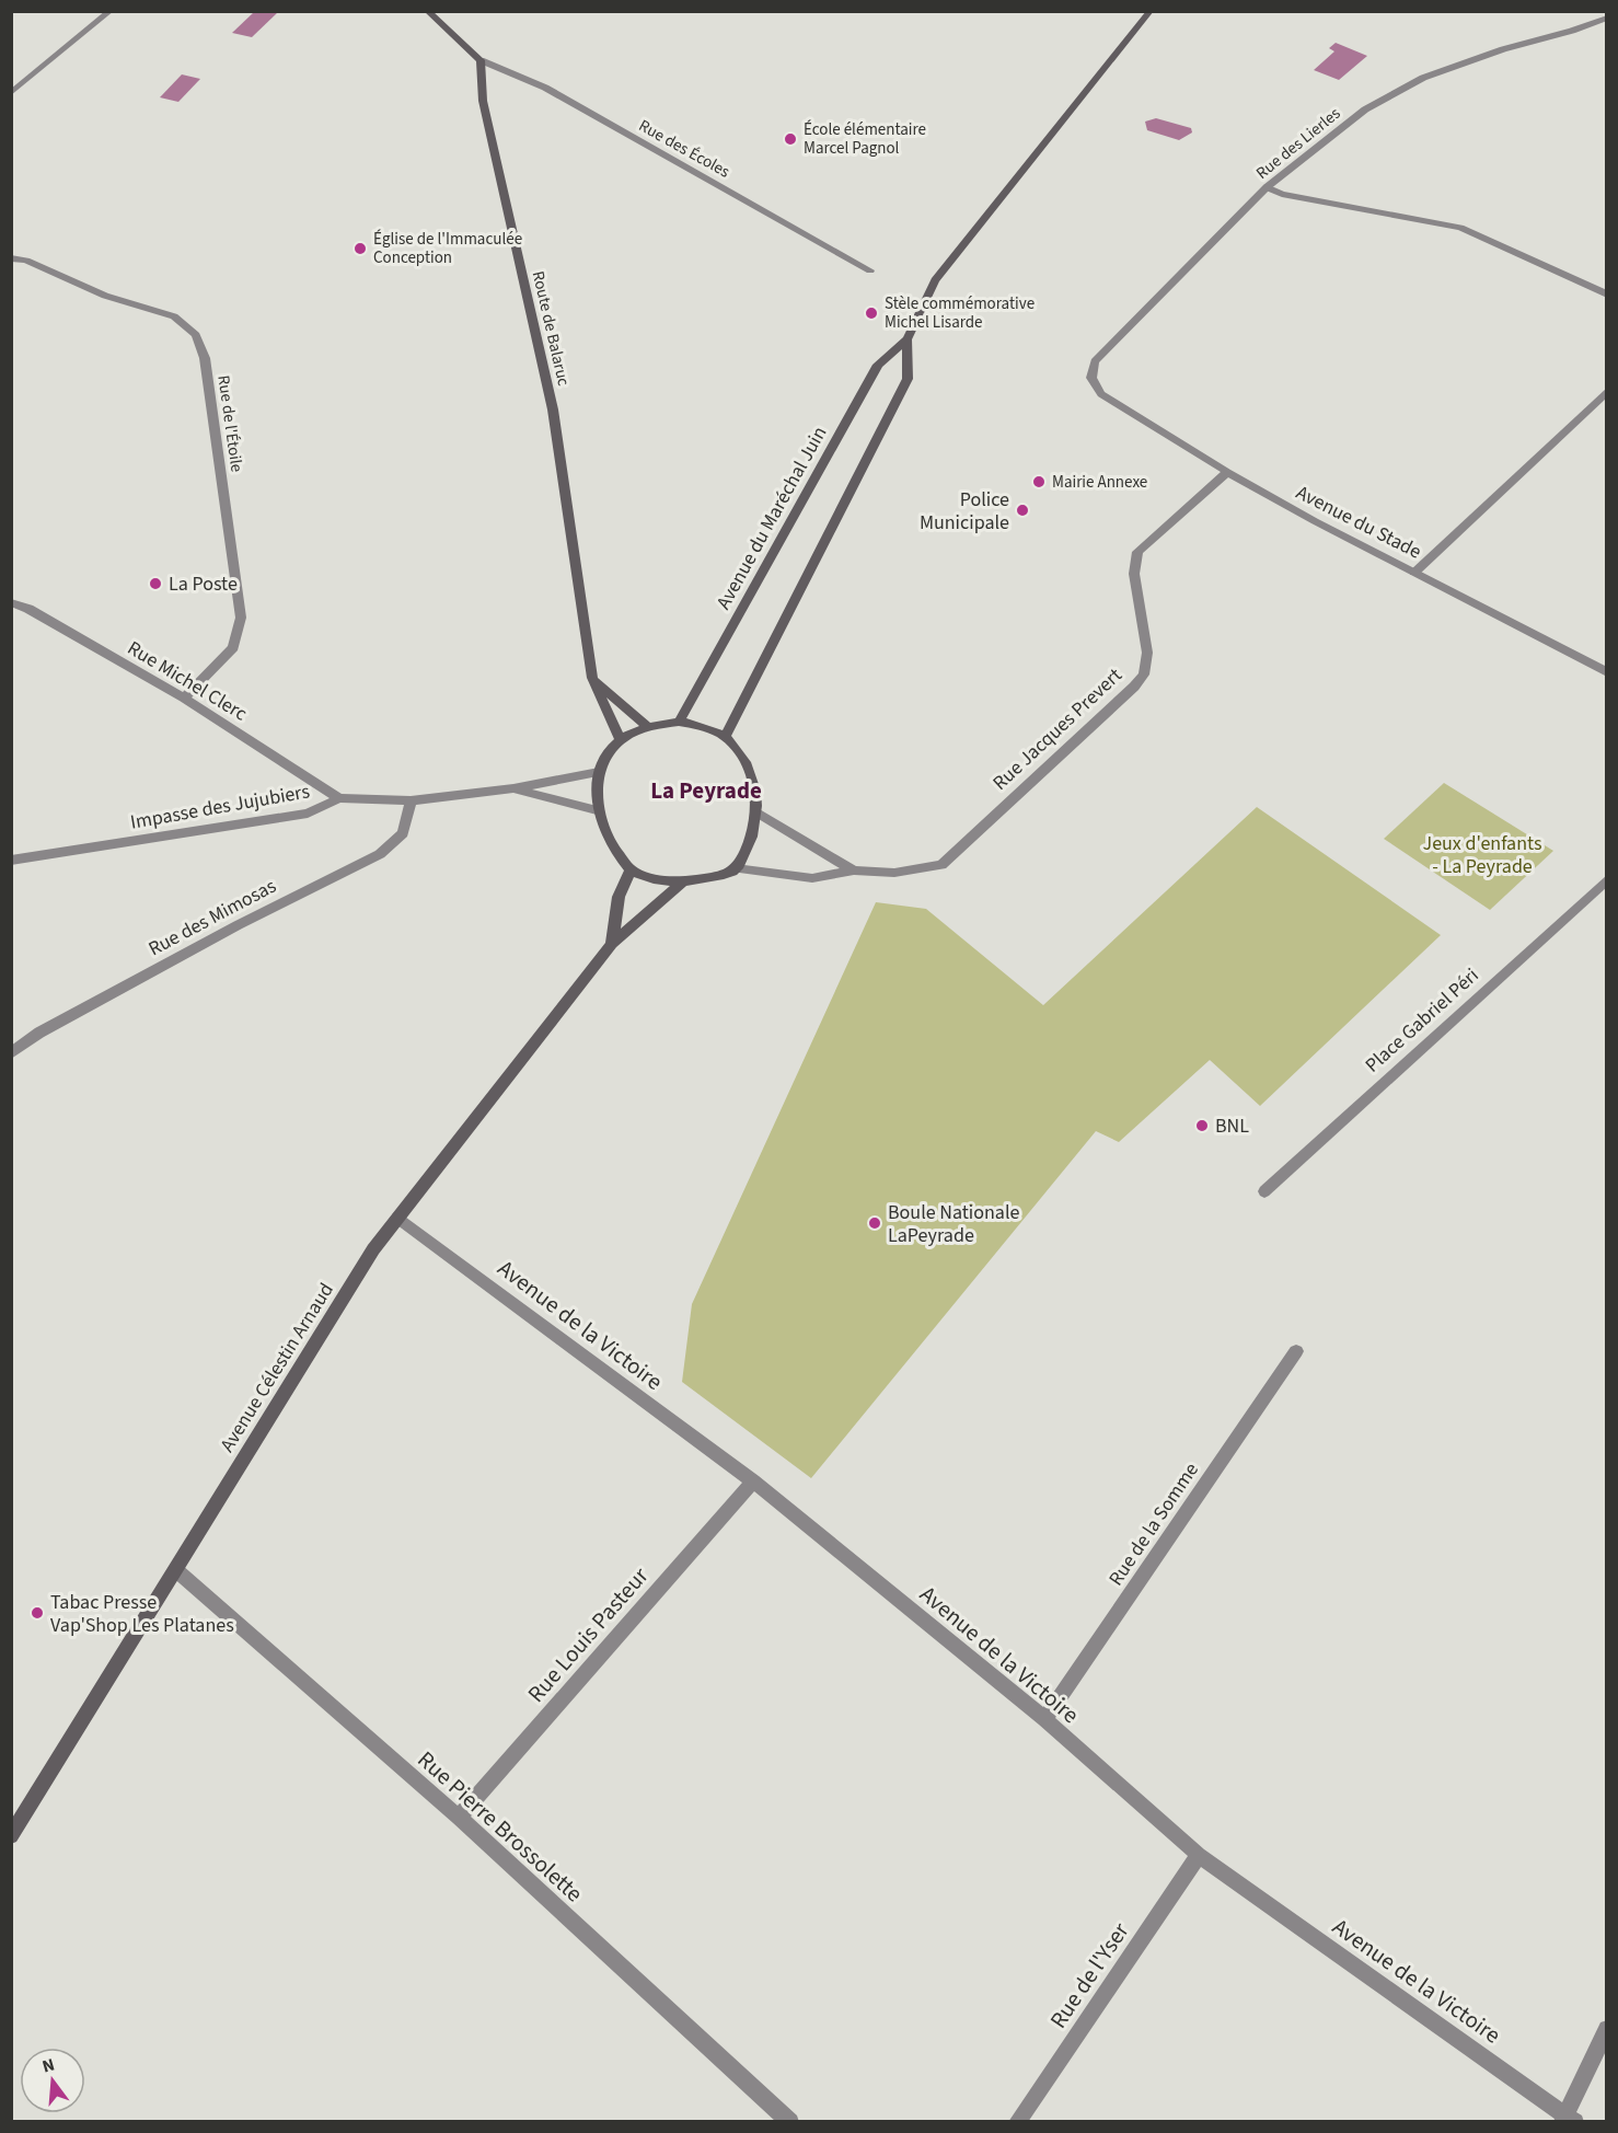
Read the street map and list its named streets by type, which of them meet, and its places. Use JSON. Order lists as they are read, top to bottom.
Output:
{
  "streets": {
    "main road": ["Route de Balaruc", "Avenue du Maréchal Juin", "Avenue Célestin Arnaud"],
    "street": [
      "Rue des Lierles",
      "Rue des Écoles",
      "Rue de l'Étoile",
      "Avenue du Stade",
      "Rue Michel Clerc",
      "Rue Jacques Prevert",
      "Impasse des Jujubiers",
      "Rue des Mimosas",
      "Place Gabriel Péri",
      "Avenue de la Victoire",
      "Rue de la Somme",
      "Rue Louis Pasteur",
      "Rue Pierre Brossolette",
      "Rue de l'Yser"
    ]
  },
  "crossings": [
    ["Rue des Lierles", "Avenue du Stade"],
    ["Rue des Écoles", "Route de Balaruc"],
    ["Route de Balaruc", "Avenue du Maréchal Juin"],
    ["Route de Balaruc", "Rue Jacques Prevert"],
    ["Route de Balaruc", "Impasse des Jujubiers"],
    ["Route de Balaruc", "Avenue Célestin Arnaud"],
    ["Rue de l'Étoile", "Rue Michel Clerc"],
    ["Avenue du Maréchal Juin", "Rue Jacques Prevert"],
    ["Avenue du Maréchal Juin", "Impasse des Jujubiers"],
    ["Avenue du Maréchal Juin", "Avenue Célestin Arnaud"],
    ["Avenue du Stade", "Rue Jacques Prevert"],
    ["Rue Michel Clerc", "Impasse des Jujubiers"],
    ["Rue Jacques Prevert", "Impasse des Jujubiers"],
    ["Rue Jacques Prevert", "Avenue Célestin Arnaud"],
    ["Impasse des Jujubiers", "Rue des Mimosas"],
    ["Impasse des Jujubiers", "Avenue Célestin Arnaud"],
    ["Avenue de la Victoire", "Avenue Célestin Arnaud"],
    ["Avenue de la Victoire", "Rue de la Somme"],
    ["Avenue de la Victoire", "Rue Louis Pasteur"],
    ["Avenue de la Victoire", "Rue de l'Yser"],
    ["Avenue Célestin Arnaud", "Rue Pierre Brossolette"],
    ["Rue Louis Pasteur", "Rue Pierre Brossolette"]
  ],
  "districts": ["La Peyrade"],
  "parks": ["Jeux d'enfants - La Peyrade"],
  "places": [
    "École élémentaire Marcel Pagnol",
    "Église de l'Immaculée Conception",
    "Stèle commémorative Michel Lisarde",
    "Mairie Annexe",
    "Police Municipale",
    "La Poste",
    "BNL",
    "Boule Nationale LaPeyrade",
    "Tabac Presse Vap'Shop Les Platanes"
  ],
  "north": "top"
}
